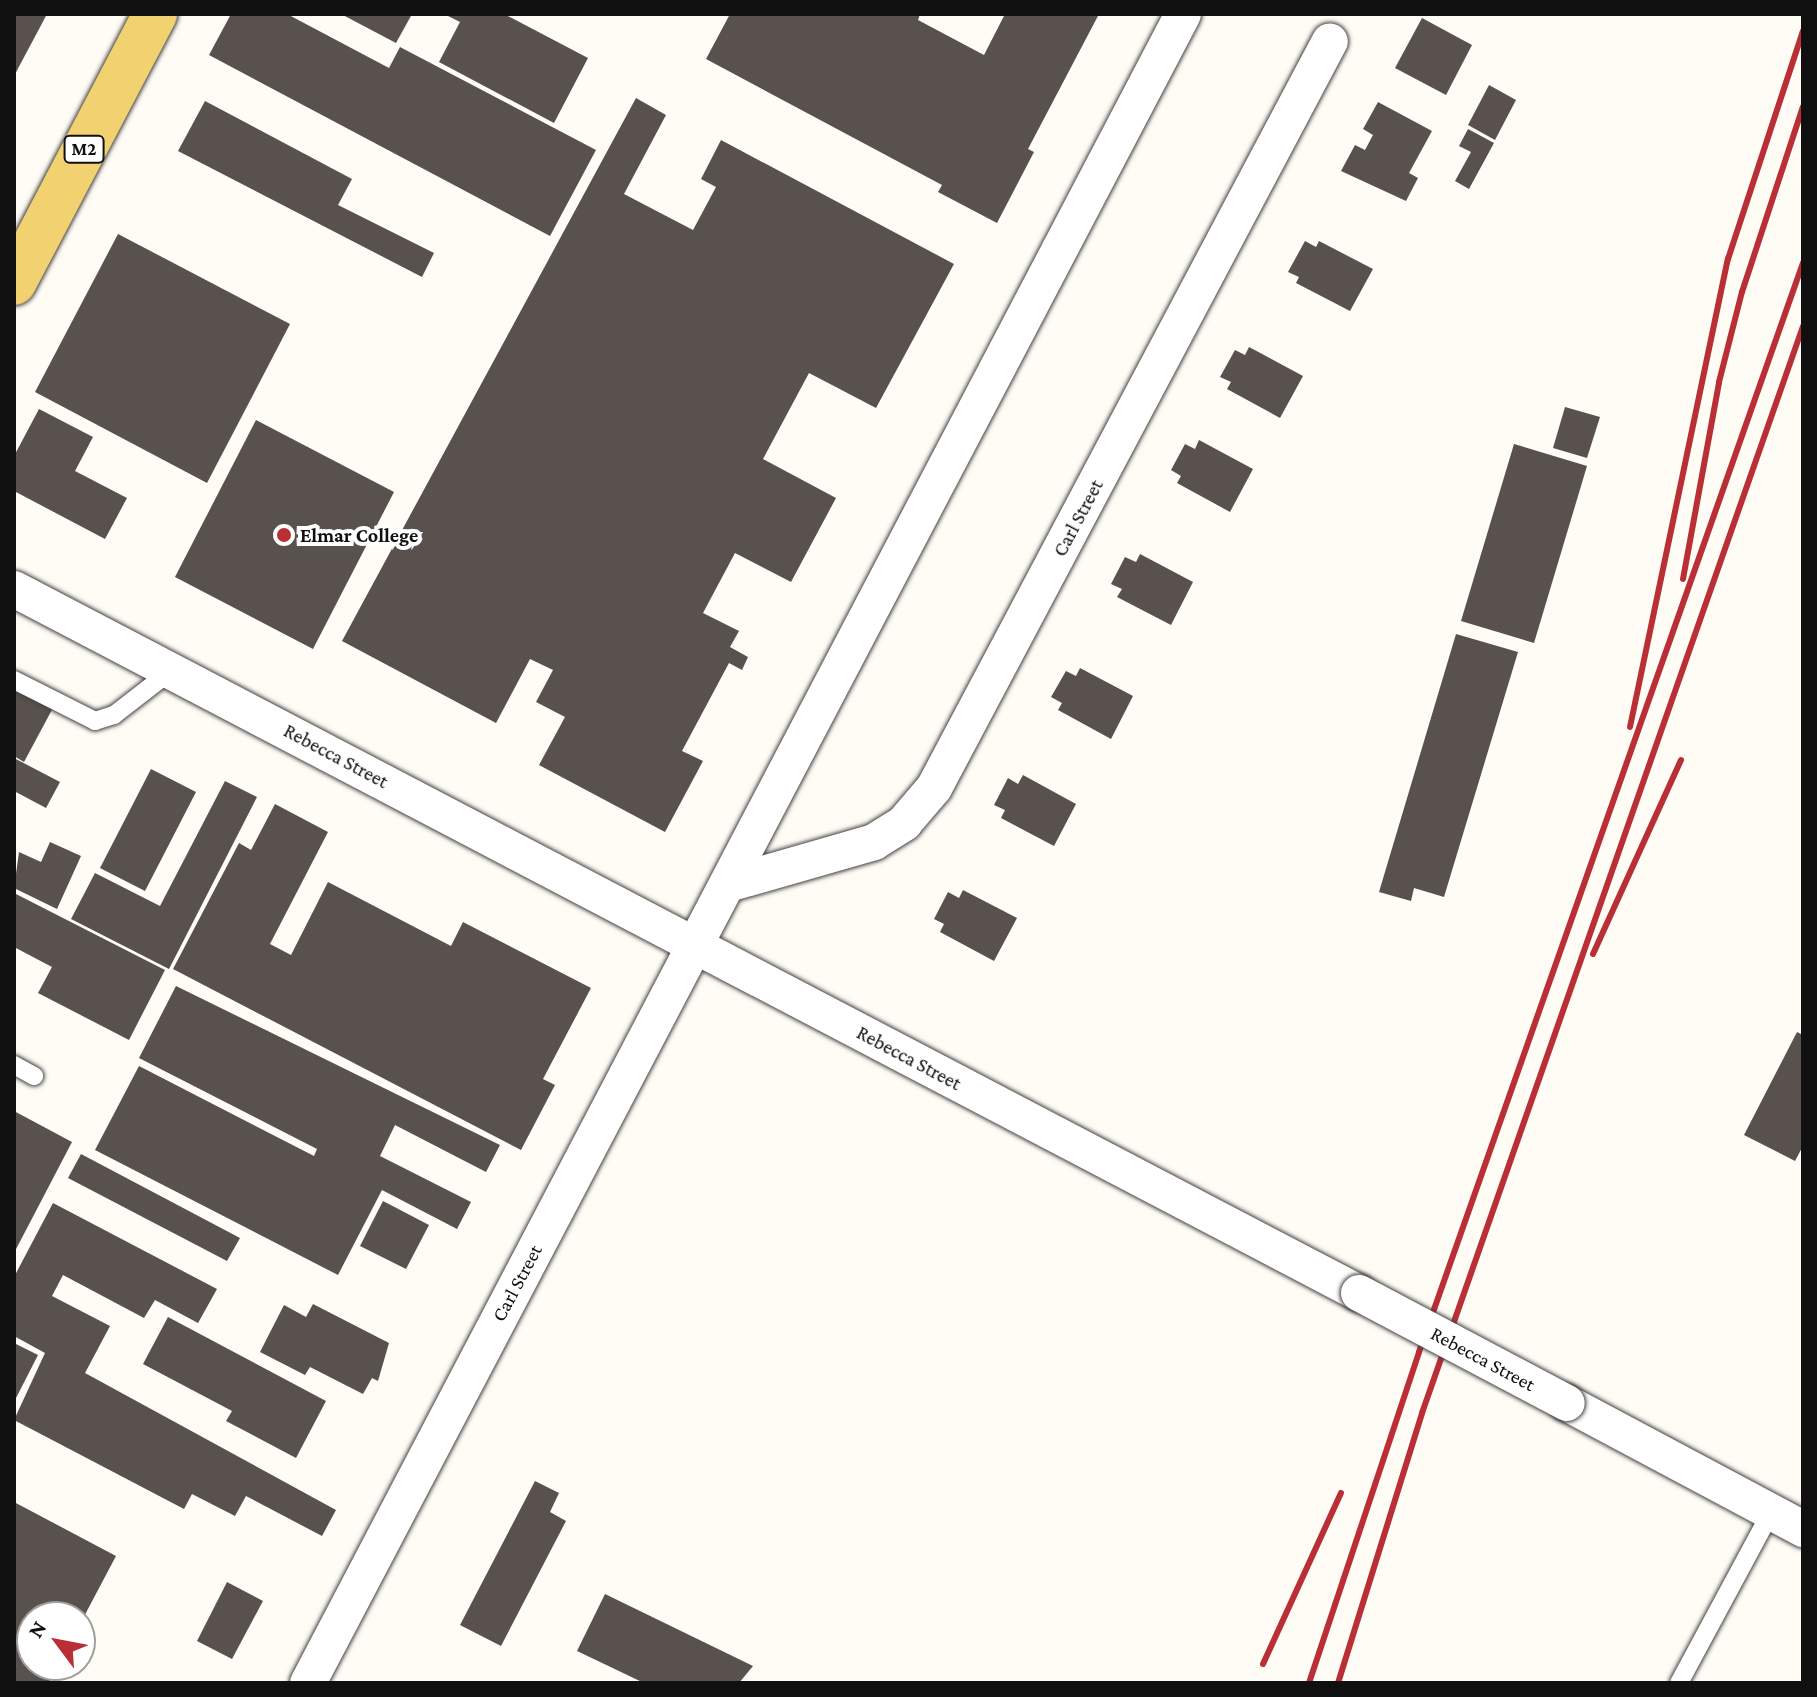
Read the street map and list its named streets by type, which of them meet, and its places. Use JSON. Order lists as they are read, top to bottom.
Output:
{
  "streets": {
    "main road": ["M2"],
    "street": ["Carl Street", "Rebecca Street"]
  },
  "crossings": [
    ["Carl Street", "Rebecca Street"]
  ],
  "places": ["Elmar College"],
  "north": "top left"
}
